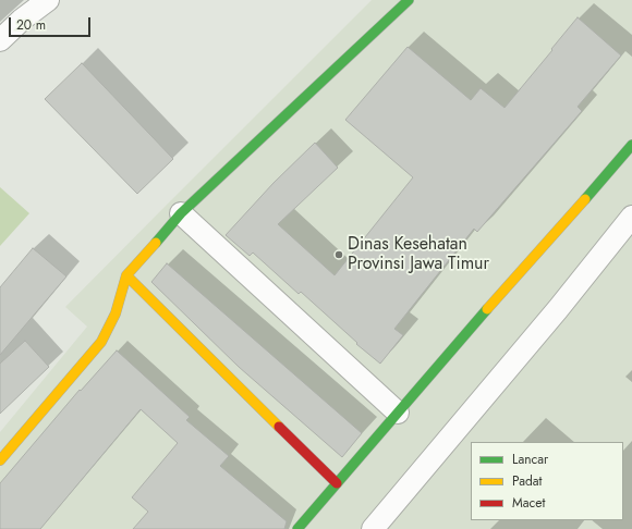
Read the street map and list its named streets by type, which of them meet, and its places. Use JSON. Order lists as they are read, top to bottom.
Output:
{
  "places": ["Dinas Kesehatan Provinsi Jawa Timur"],
  "legend": ["Lancar", "Padat", "Macet"],
  "scale_bar": "20 m"
}
